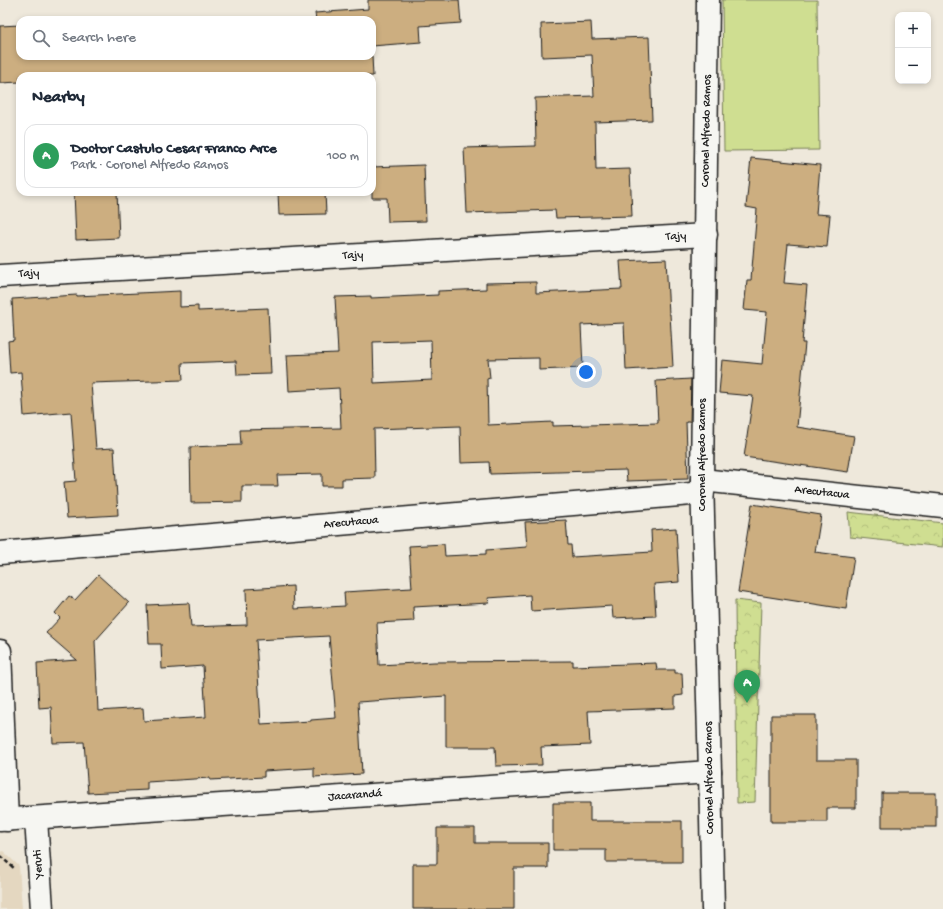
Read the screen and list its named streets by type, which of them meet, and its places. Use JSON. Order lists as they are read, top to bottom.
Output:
{
  "streets": {
    "street": [
      "Coronel Alfredo Ramos",
      "Tajy",
      "Arecutacua",
      "Jacarandá",
      "Yeruti"
    ]
  },
  "crossings": [
    ["Coronel Alfredo Ramos", "Tajy"],
    ["Coronel Alfredo Ramos", "Arecutacua"],
    ["Coronel Alfredo Ramos", "Jacarandá"],
    ["Jacarandá", "Yeruti"]
  ],
  "page": {
    "map_buttons": ["+", "−"],
    "search": "Search here",
    "heading": "Nearby",
    "list": [
      {
        "mark": "A",
        "name": "Doctor Castulo Cesar Franco Arce",
        "note": "Park · Coronel Alfredo Ramos",
        "value": "100 m"
      }
    ],
    "pins": "A"
  }
}
